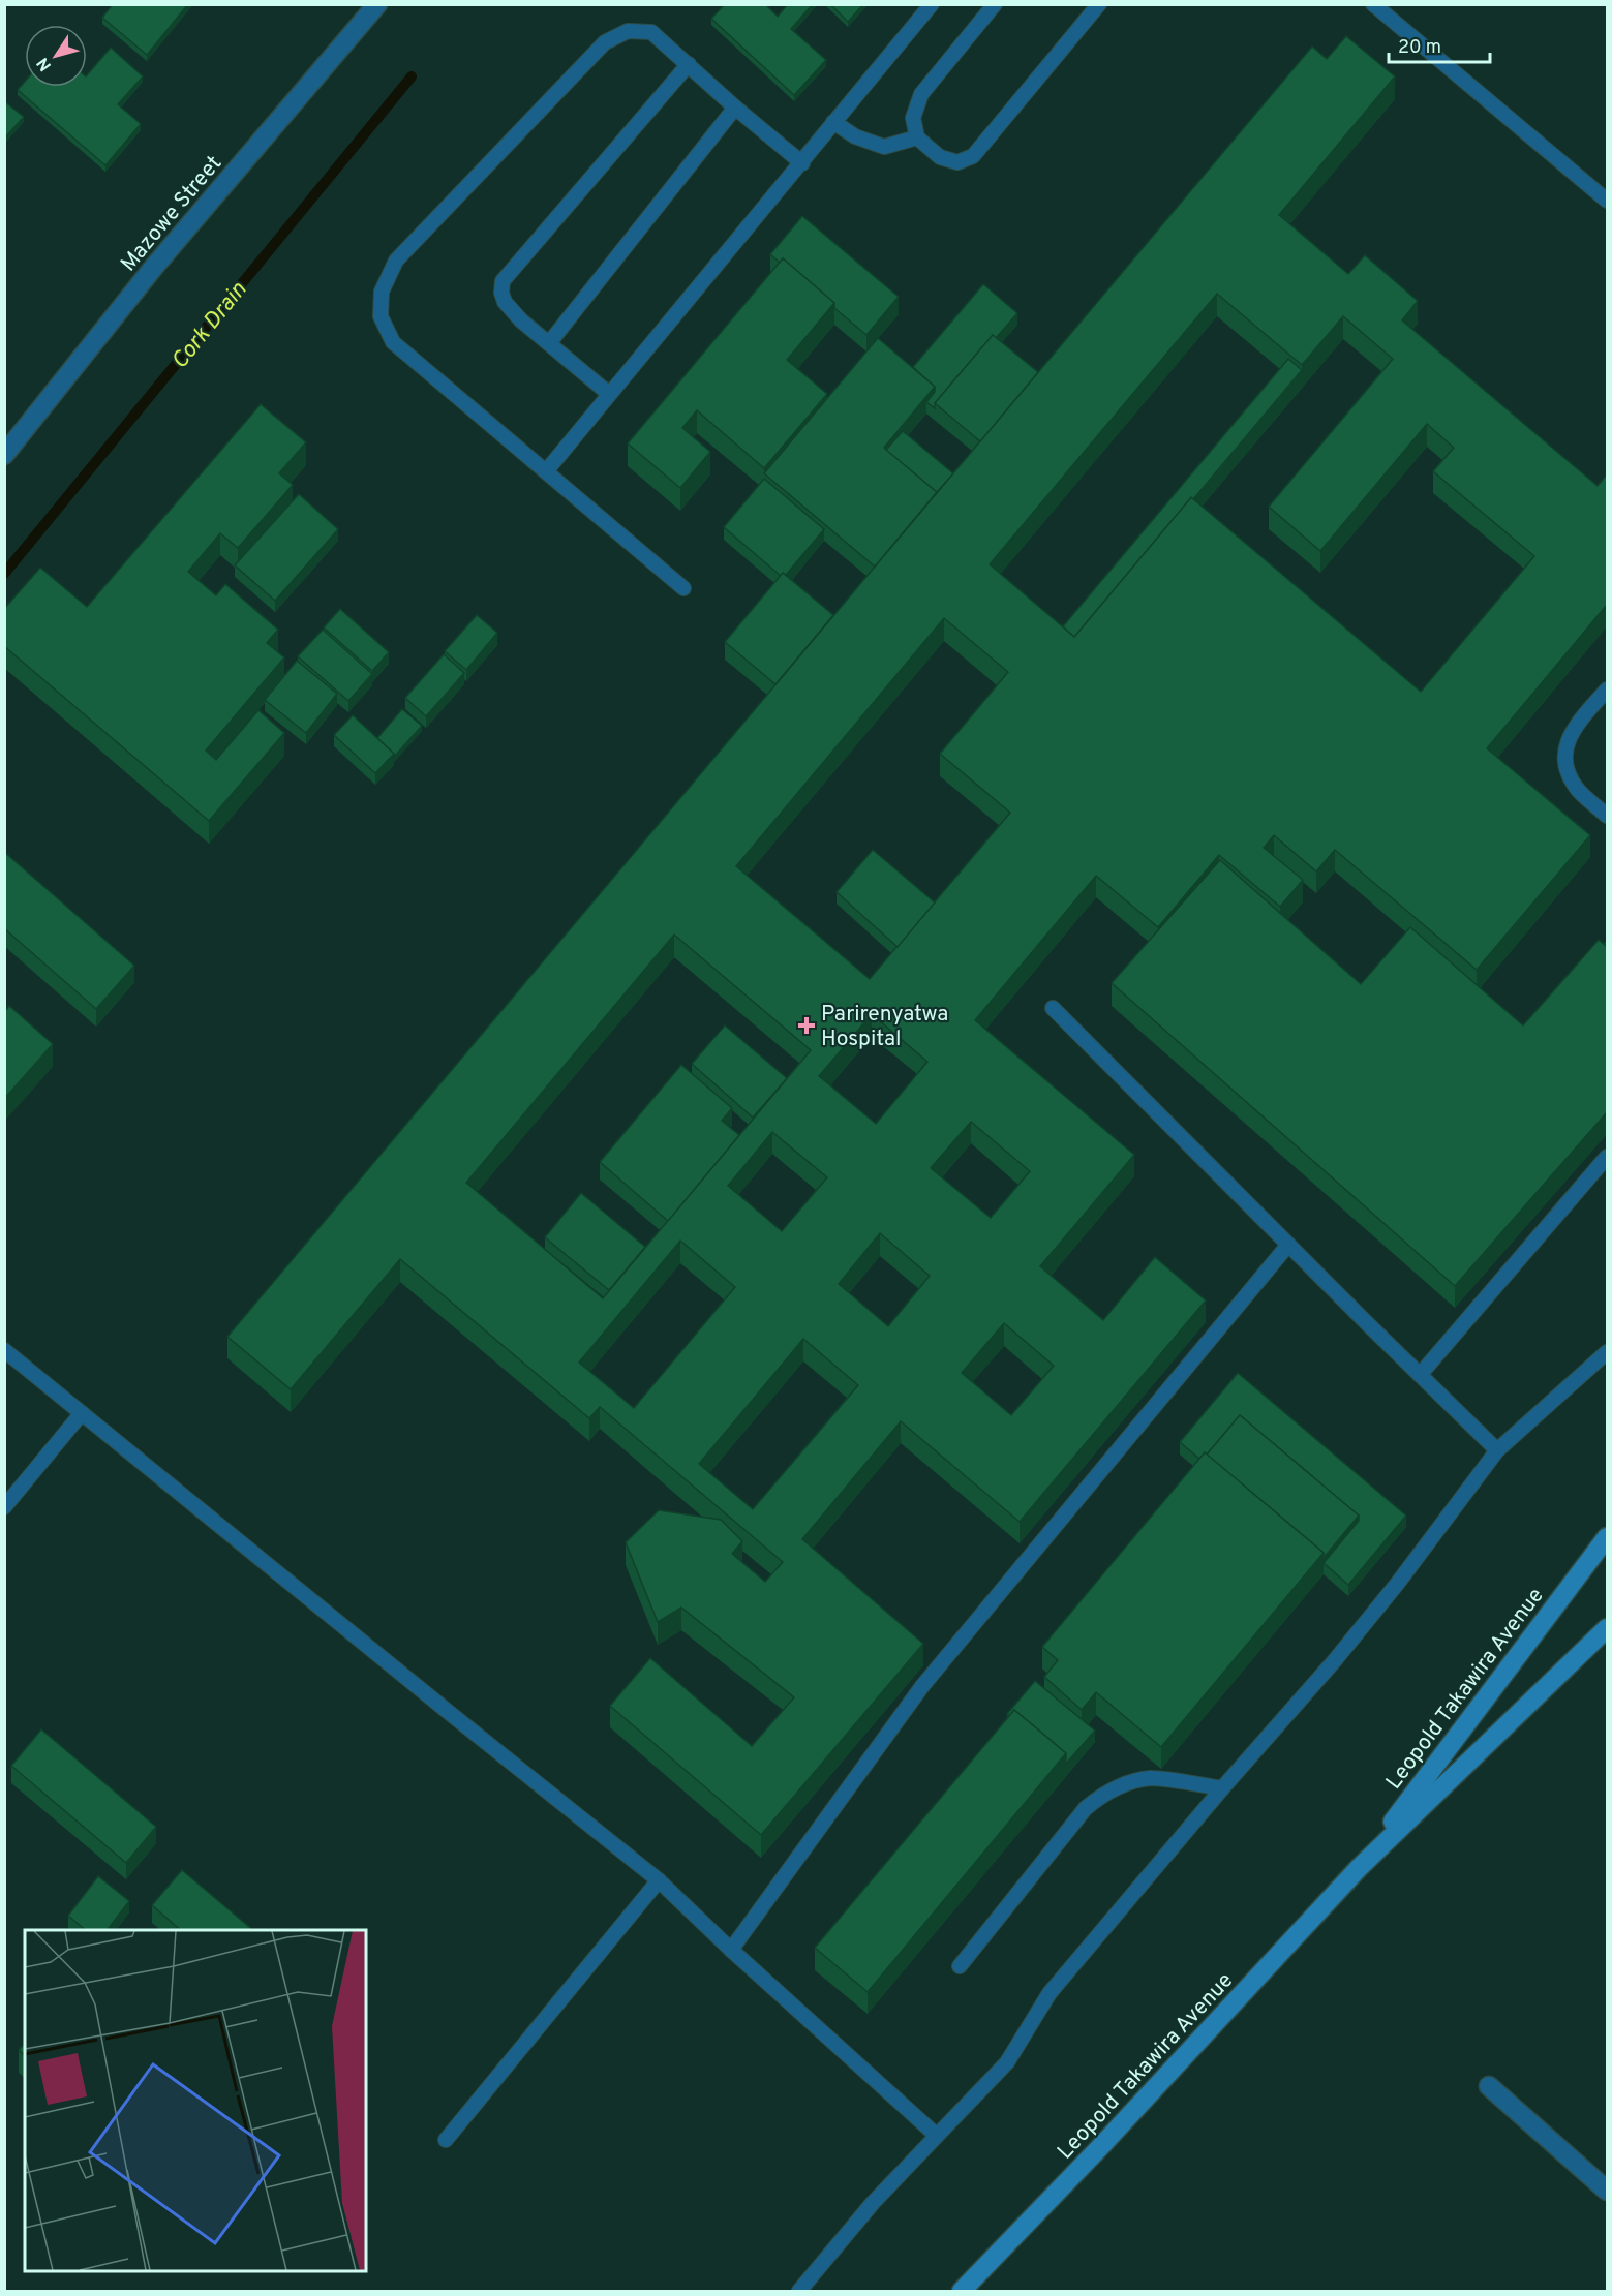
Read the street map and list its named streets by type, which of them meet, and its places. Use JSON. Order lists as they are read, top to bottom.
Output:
{
  "streets": {
    "main road": ["Leopold Takawira Avenue"],
    "street": ["Mazowe Street"]
  },
  "water": ["Cork Drain"],
  "places": {
    "health": ["Parirenyatwa Hospital"]
  },
  "scale_bar": "20 m",
  "north": "bottom left"
}
